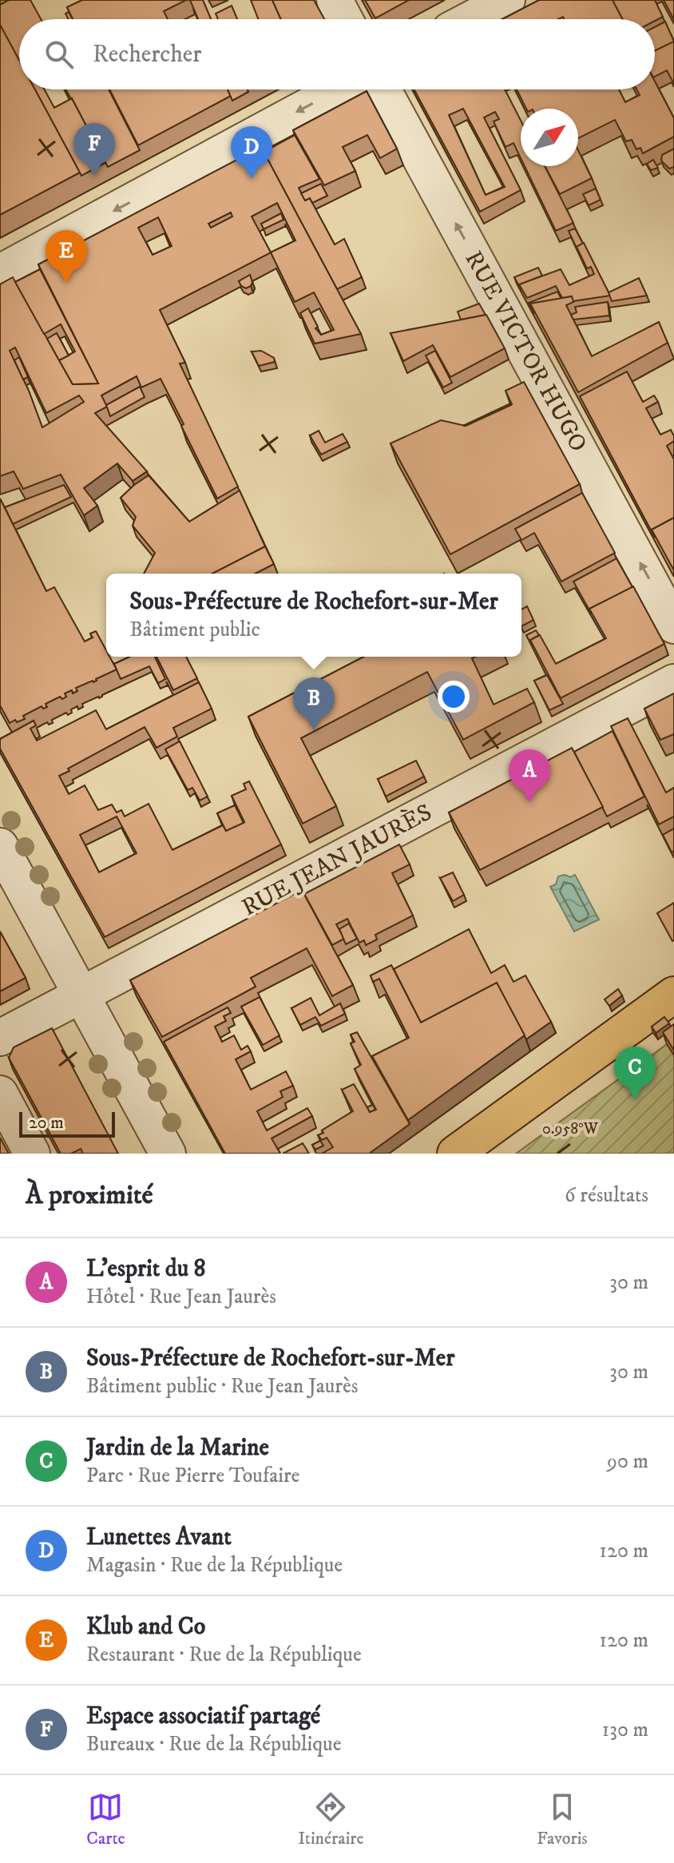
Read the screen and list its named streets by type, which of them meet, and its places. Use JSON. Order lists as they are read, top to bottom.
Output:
{
  "streets": {
    "street": ["RUE VICTOR HUGO", "RUE JEAN JAURÈS"]
  },
  "one_way": ["RUE VICTOR HUGO"],
  "scale_bar": "20 m",
  "north": "top right",
  "page": {
    "search": "Rechercher",
    "pins": [
      "F",
      "D",
      "E",
      "B",
      "A",
      "C"
    ],
    "popup": ["Sous-Préfecture de Rochefort-sur-Mer", "Bâtiment public"],
    "scale": "20 m",
    "heading": ["À proximité", "6 résultats"],
    "list": [
      {
        "mark": "A",
        "name": "L'esprit du 8",
        "note": "Hôtel · Rue Jean Jaurès",
        "value": "30 m"
      },
      {
        "mark": "B",
        "name": "Sous-Préfecture de Rochefort-sur-Mer",
        "note": "Bâtiment public · Rue Jean Jaurès",
        "value": "30 m"
      },
      {
        "mark": "C",
        "name": "Jardin de la Marine",
        "note": "Parc · Rue Pierre Toufaire",
        "value": "90 m"
      },
      {
        "mark": "D",
        "name": "Lunettes Avant",
        "note": "Magasin · Rue de la République",
        "value": "120 m"
      },
      {
        "mark": "E",
        "name": "Klub and Co",
        "note": "Restaurant · Rue de la République",
        "value": "120 m"
      },
      {
        "mark": "F",
        "name": "Espace associatif partagé",
        "note": "Bureaux · Rue de la République",
        "value": "130 m"
      }
    ],
    "nav": ["Carte", "Itinéraire", "Favoris"]
  },
  "coordinates": ["0.958°W"]
}
